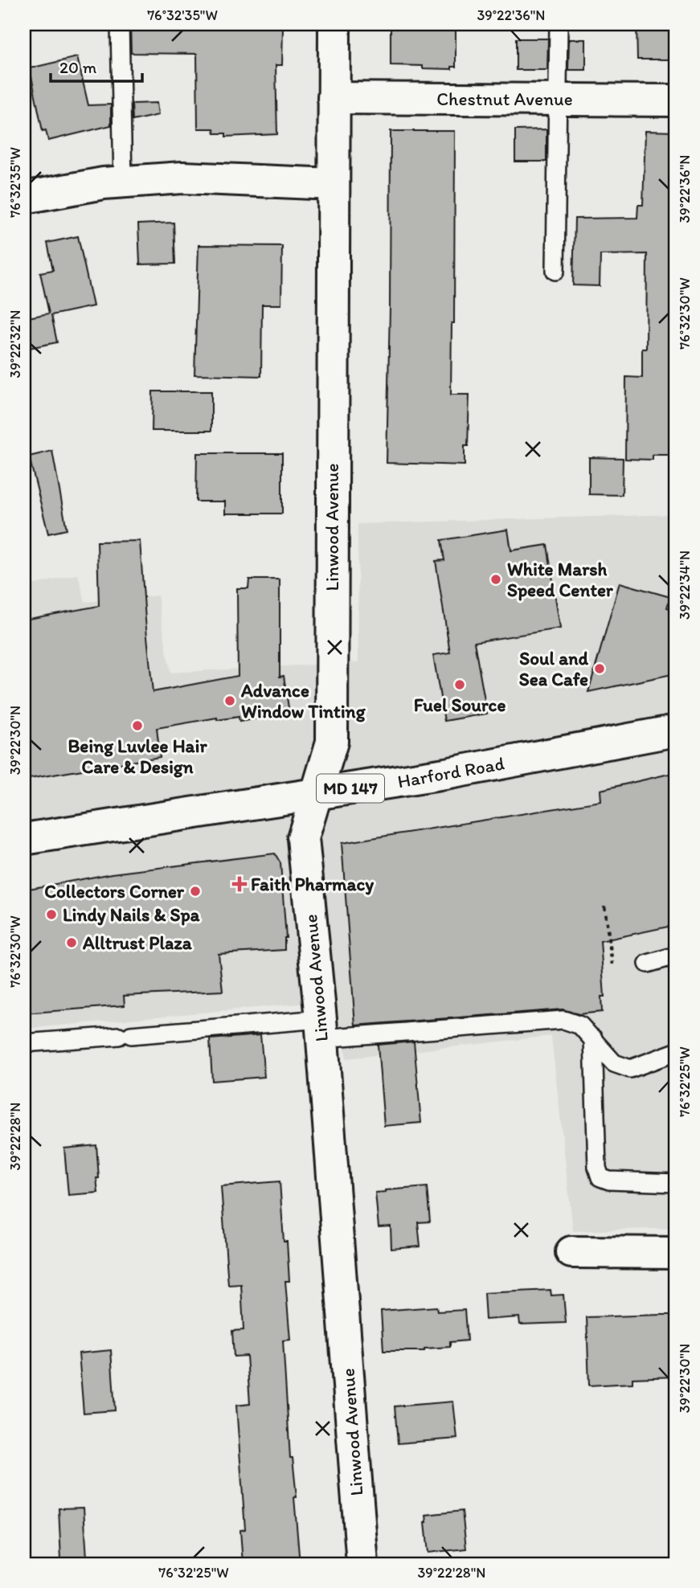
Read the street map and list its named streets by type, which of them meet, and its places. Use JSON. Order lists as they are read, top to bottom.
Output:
{
  "streets": {
    "street": [
      "Chestnut Avenue",
      "Linwood Avenue",
      "Harford Road",
      "MD 147"
    ]
  },
  "crossings": [
    ["Chestnut Avenue", "Linwood Avenue"],
    ["Linwood Avenue", "Harford Road"]
  ],
  "places": {
    "other": [
      "White Marsh Speed Center",
      "Soul and Sea Cafe",
      "Fuel Source",
      "Advance Window Tinting",
      "Being Luvlee Hair Care & Design",
      "Collectors Corner",
      "Lindy Nails & Spa",
      "Alltrust Plaza"
    ],
    "health": ["Faith Pharmacy"]
  },
  "scale_bar": "20 m",
  "coordinates": [
    "76°32'35\"W",
    "39°22'36\"N",
    "76°32'30\"W",
    "39°22'32\"N",
    "39°22'34\"N",
    "39°22'30\"N",
    "76°32'25\"W",
    "39°22'28\"N"
  ]
}
